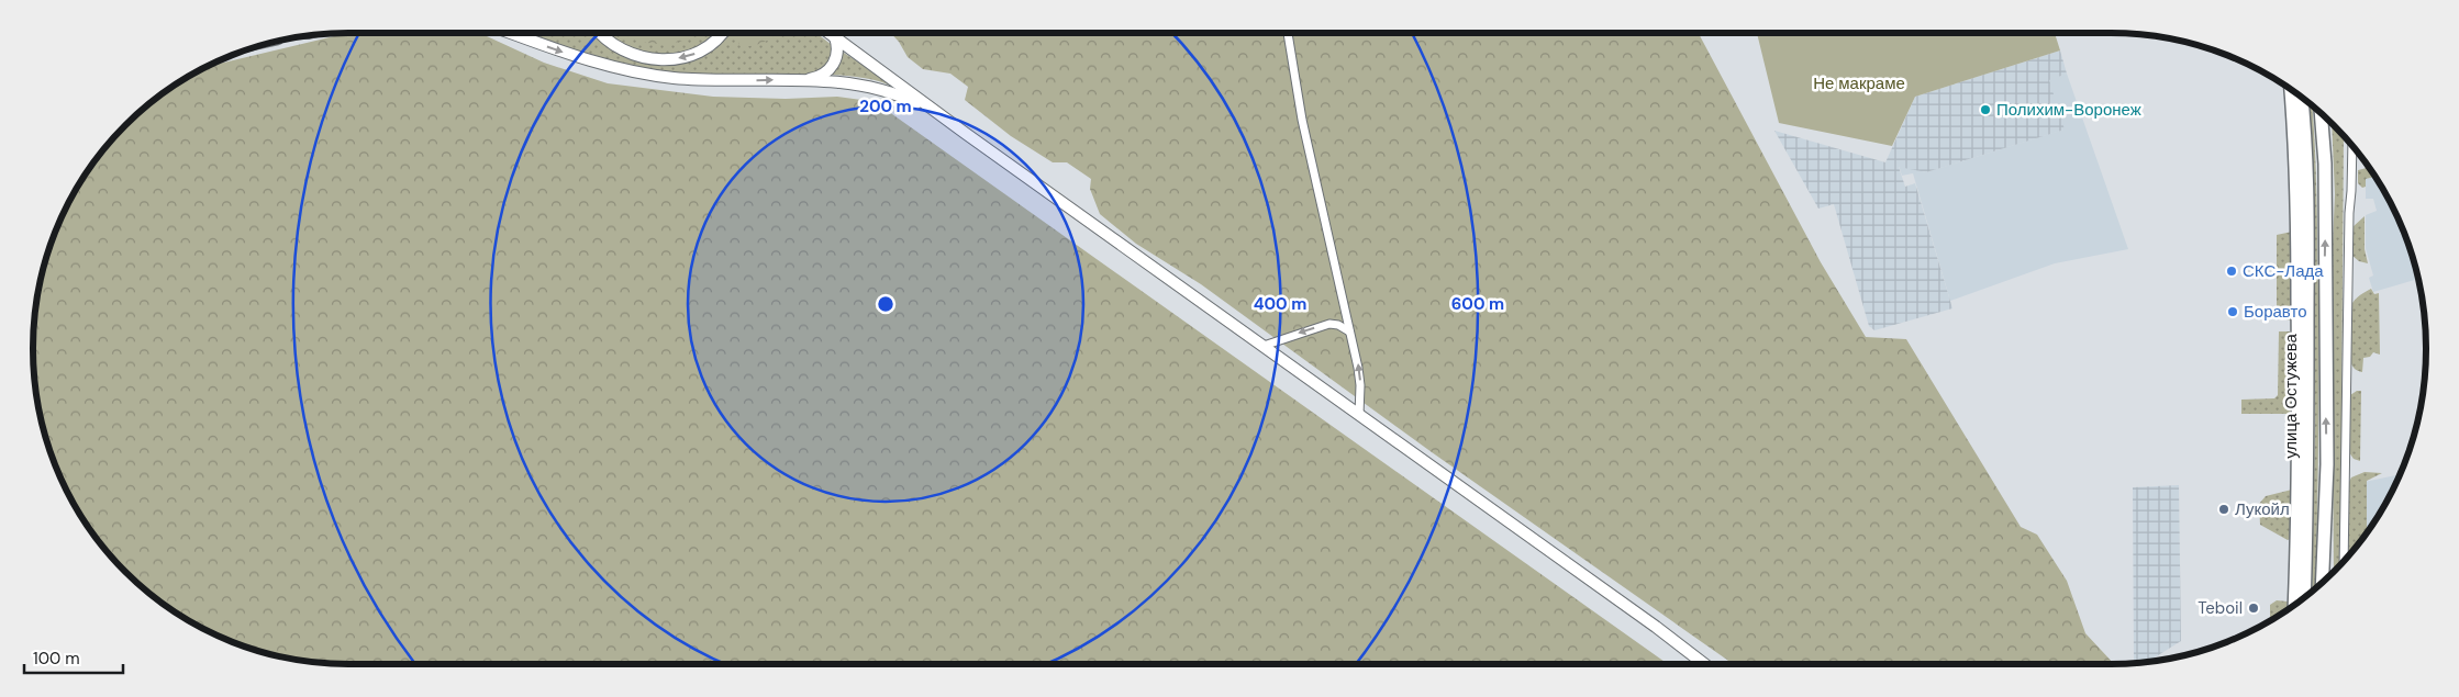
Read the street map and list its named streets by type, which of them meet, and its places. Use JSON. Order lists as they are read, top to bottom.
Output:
{
  "streets": {
    "main road": ["улица Остужева"]
  },
  "parks": ["Не макраме"],
  "places": [
    "Полихим-Воронеж",
    "СКС-Лада",
    "Боравто",
    "Лукойл",
    "Teboil"
  ],
  "scale_bar": "100 m",
  "rings": ["200 m", "400 m", "600 m"]
}
